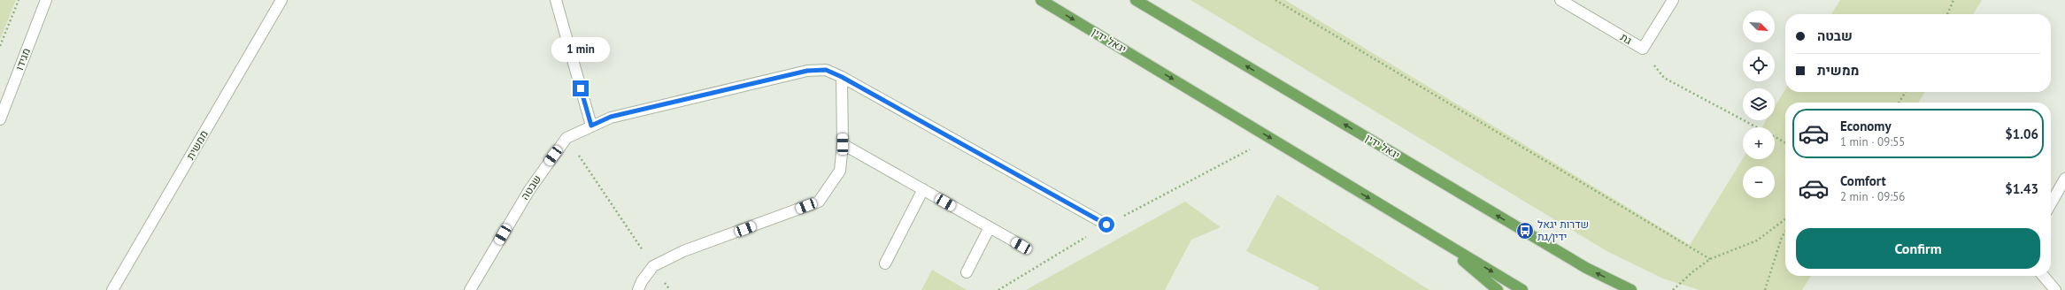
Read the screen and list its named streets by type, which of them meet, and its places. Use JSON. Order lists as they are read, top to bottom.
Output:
{
  "streets": {
    "main road": ["יגאל ידין"],
    "street": [
      "גת",
      "מגידו",
      "ממשית",
      "שבטה"
    ]
  },
  "places": {
    "bus stop": ["שדרות יגאל ידין/גת"]
  },
  "north": "bottom right",
  "page": {
    "map_buttons": ["+", "−"],
    "banner": ["שבטה", "ממשית"],
    "bubble": "1 min",
    "list": [
      {
        "name": "Economy",
        "note": "1 min · 09:55",
        "value": "$1.06"
      },
      {
        "name": "Comfort",
        "note": "2 min · 09:56",
        "value": "$1.43"
      }
    ],
    "buttons": "Confirm"
  }
}
